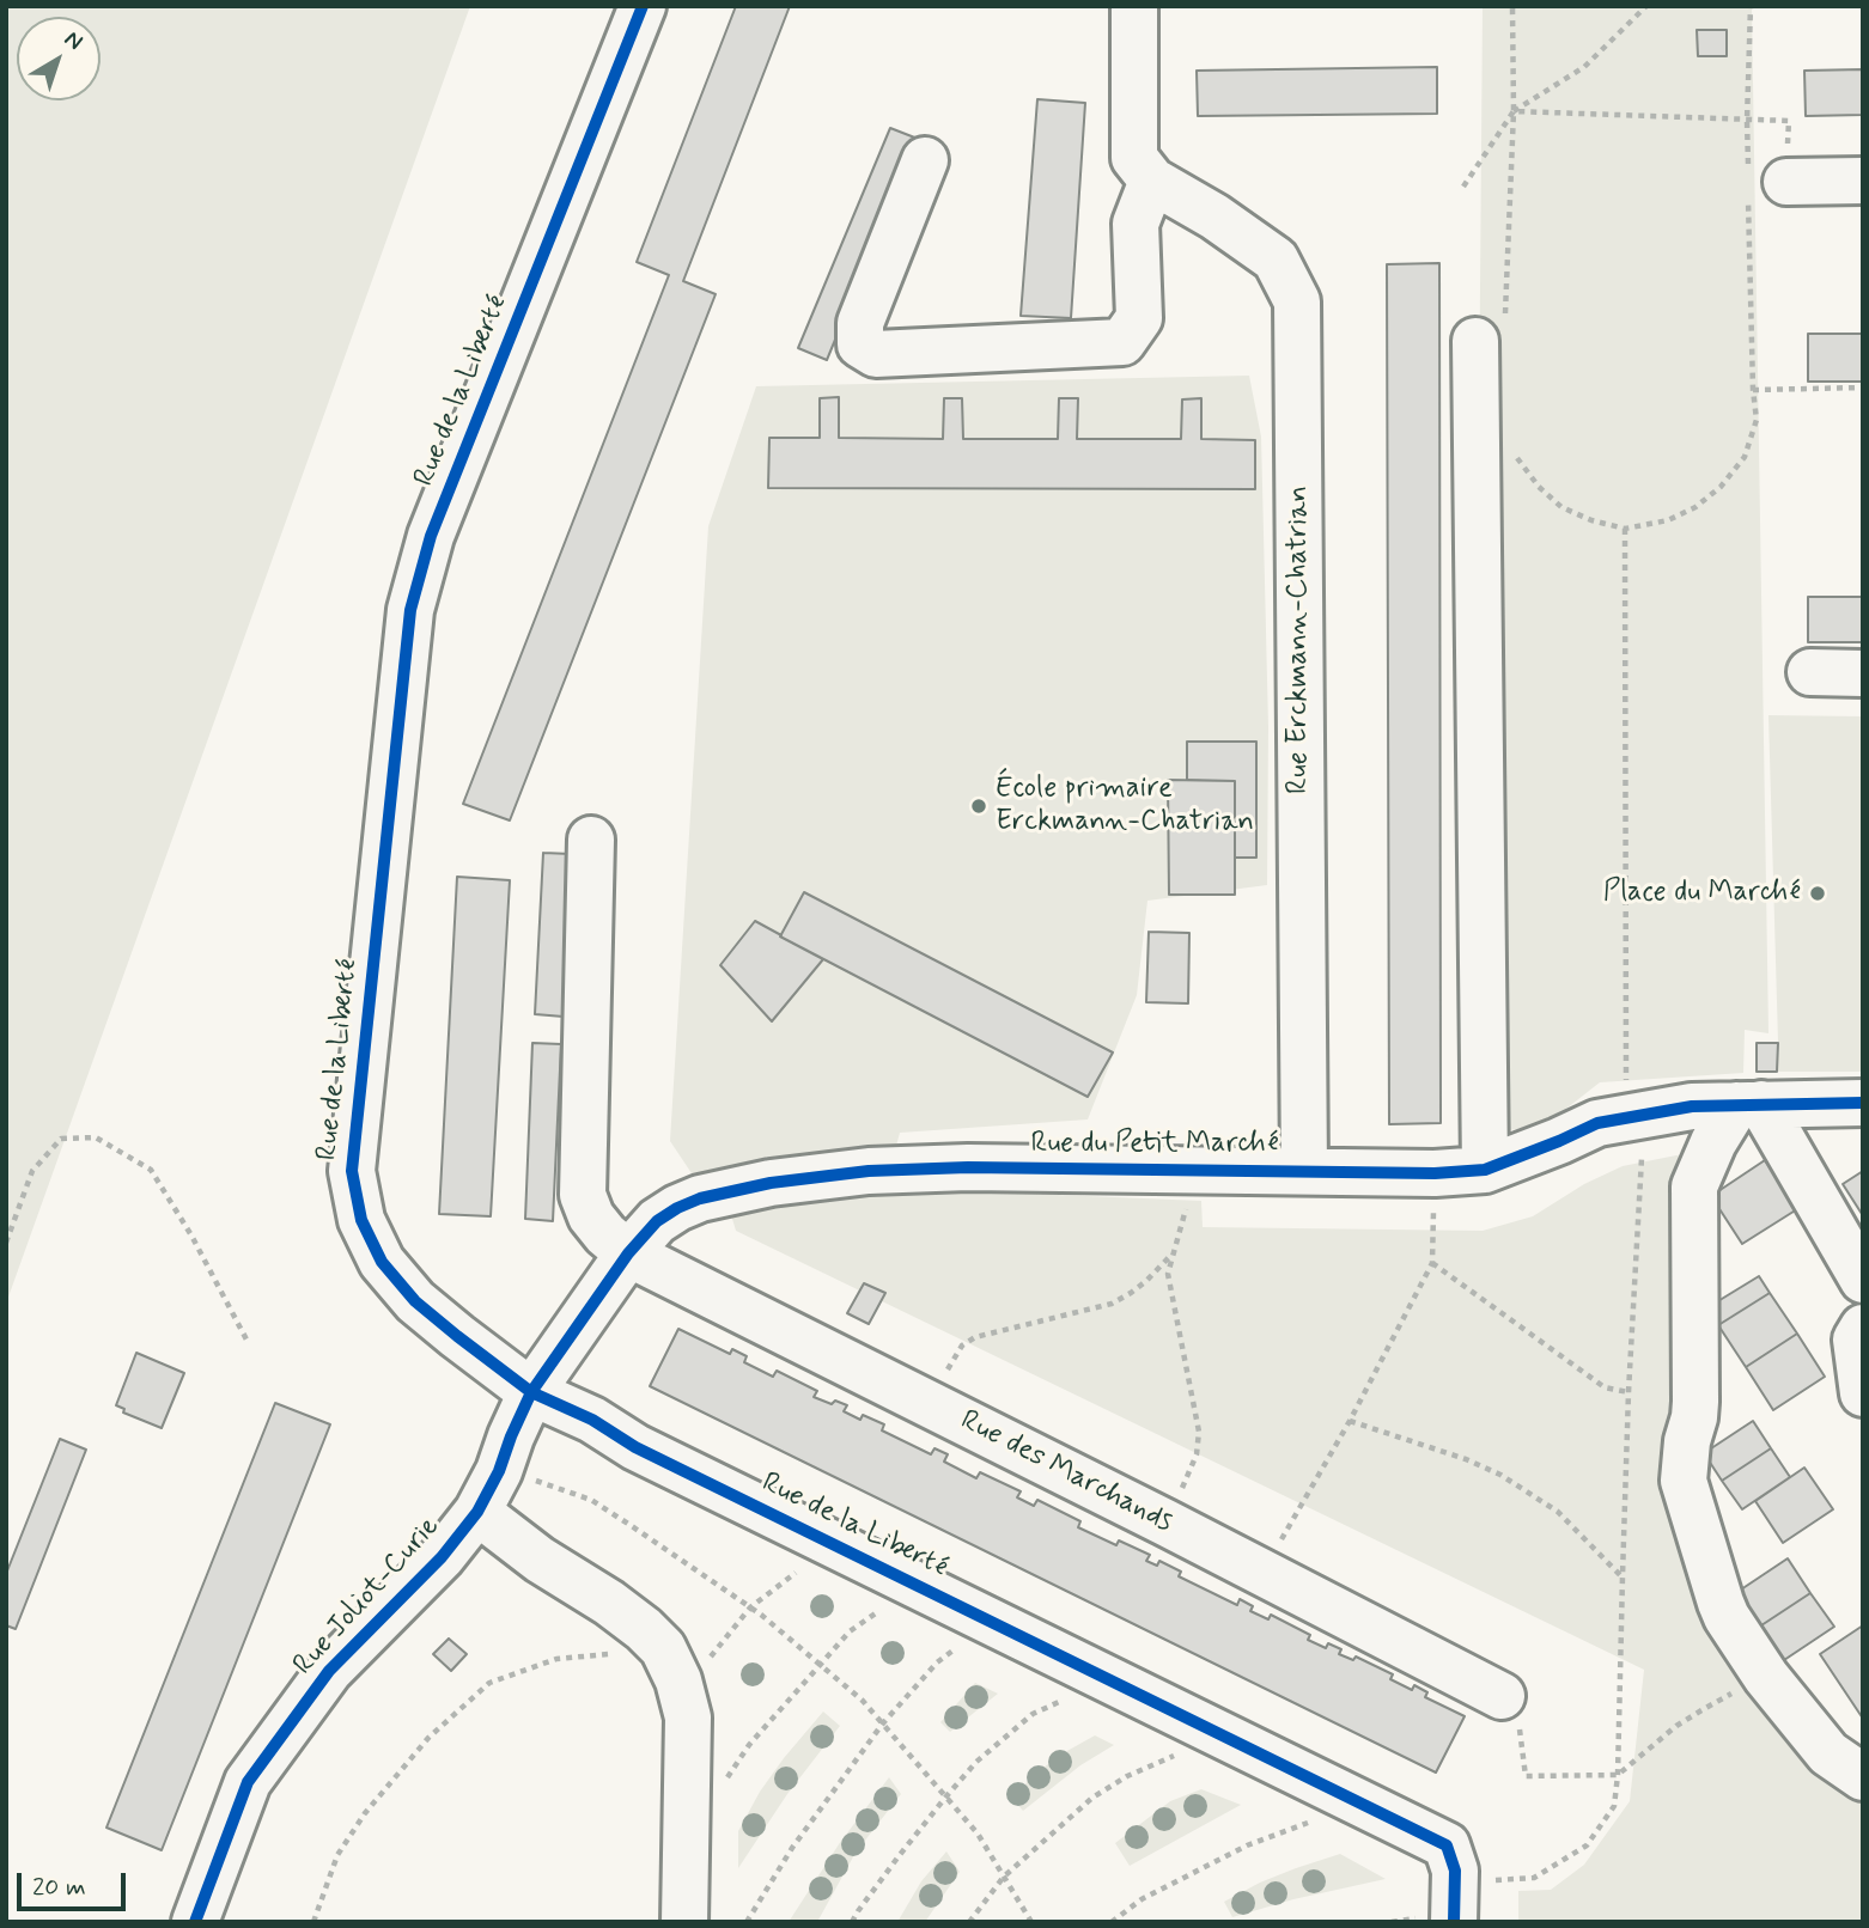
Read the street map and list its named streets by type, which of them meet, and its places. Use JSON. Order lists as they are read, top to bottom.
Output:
{
  "streets": {
    "street": [
      "Rue de la Liberté",
      "Rue Erckmann-Chatrian",
      "Rue du Petit Marché",
      "Rue des Marchands",
      "Rue Joliot-Curie"
    ]
  },
  "crossings": [
    ["Rue de la Liberté", "Rue du Petit Marché"],
    ["Rue de la Liberté", "Rue Joliot-Curie"],
    ["Rue Erckmann-Chatrian", "Rue du Petit Marché"],
    ["Rue du Petit Marché", "Rue des Marchands"],
    ["Rue du Petit Marché", "Rue Joliot-Curie"]
  ],
  "places": ["École primaire Erckmann-Chatrian", "Place du Marché"],
  "scale_bar": "20 m",
  "north": "top right"
}
